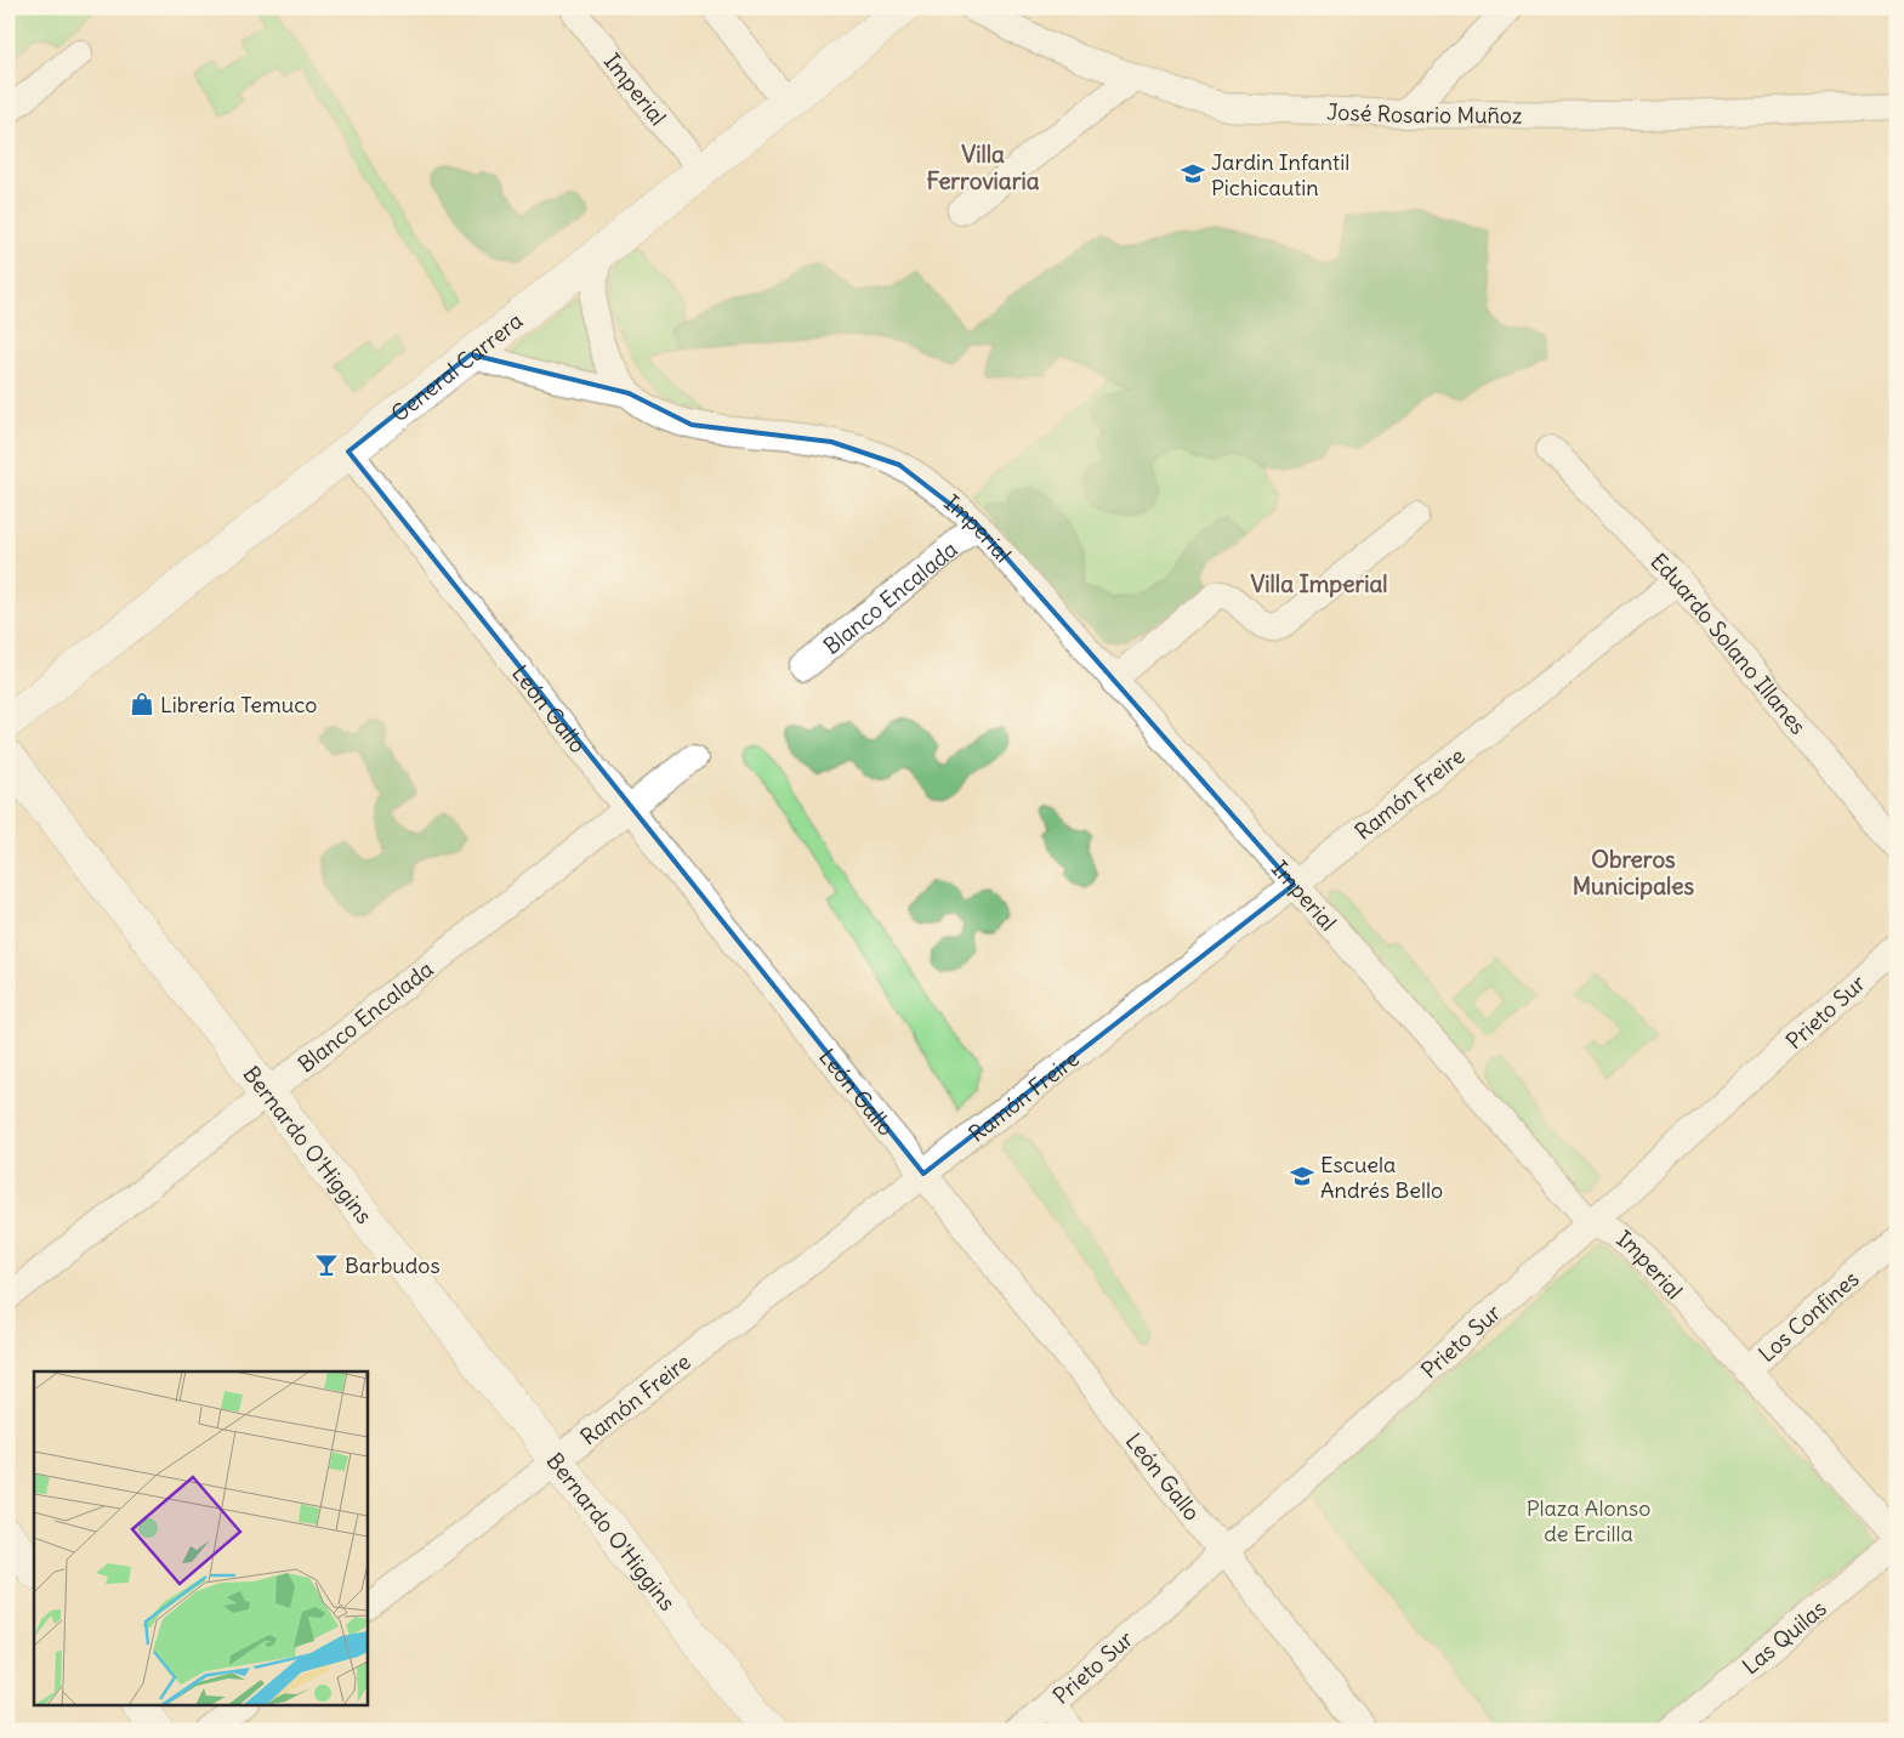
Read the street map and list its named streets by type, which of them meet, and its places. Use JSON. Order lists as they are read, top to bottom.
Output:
{
  "streets": {
    "main road": ["General Carrera", "Bernardo O'Higgins"],
    "street": [
      "Imperial",
      "José Rosario Muñoz",
      "Blanco Encalada",
      "Eduardo Solano Illanes",
      "León Gallo",
      "Ramón Freire",
      "Prieto Sur",
      "Los Confines",
      "Las Quilas"
    ]
  },
  "crossings": [
    ["Imperial", "General Carrera"],
    ["Imperial", "Blanco Encalada"],
    ["Imperial", "Ramón Freire"],
    ["Imperial", "Prieto Sur"],
    ["Imperial", "Los Confines"],
    ["General Carrera", "León Gallo"],
    ["Blanco Encalada", "León Gallo"],
    ["Blanco Encalada", "Bernardo O'Higgins"],
    ["Eduardo Solano Illanes", "Ramón Freire"],
    ["León Gallo", "Ramón Freire"],
    ["León Gallo", "Prieto Sur"],
    ["Ramón Freire", "Bernardo O'Higgins"]
  ],
  "districts": ["Villa Ferroviaria", "Villa Imperial", "Obreros Municipales"],
  "parks": ["Plaza Alonso de Ercilla"],
  "places": {
    "school or university": ["Jardin Infantil Pichicautin", "Escuela Andrés Bello"],
    "shop": ["Librería Temuco"],
    "bar": ["Barbudos"]
  }
}
